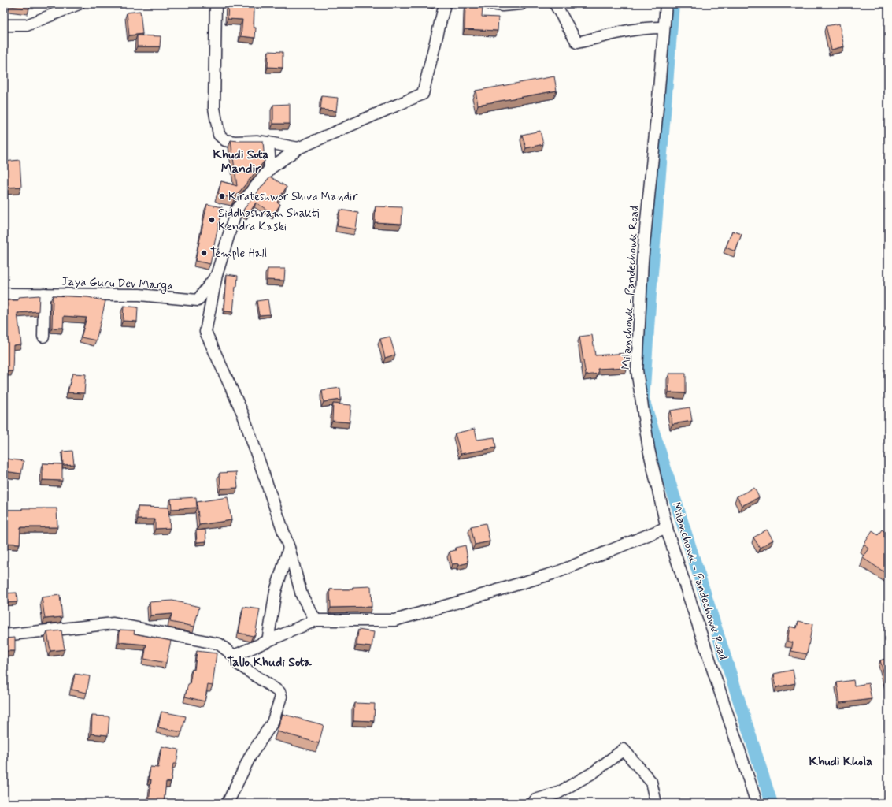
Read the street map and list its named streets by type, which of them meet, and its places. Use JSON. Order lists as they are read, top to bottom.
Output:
{
  "streets": {
    "street": ["Jaya Guru Dev Marga", "Milanchowk - Pandechowk Road"]
  },
  "districts": ["Khudi Sota Mandir", "Tallo Khudi Sota", "Khudi Khola"],
  "places": ["Kirateshwor Shiva Mandir", "Siddhashram Shakti Kendra Kaski", "Temple Hall"]
}
